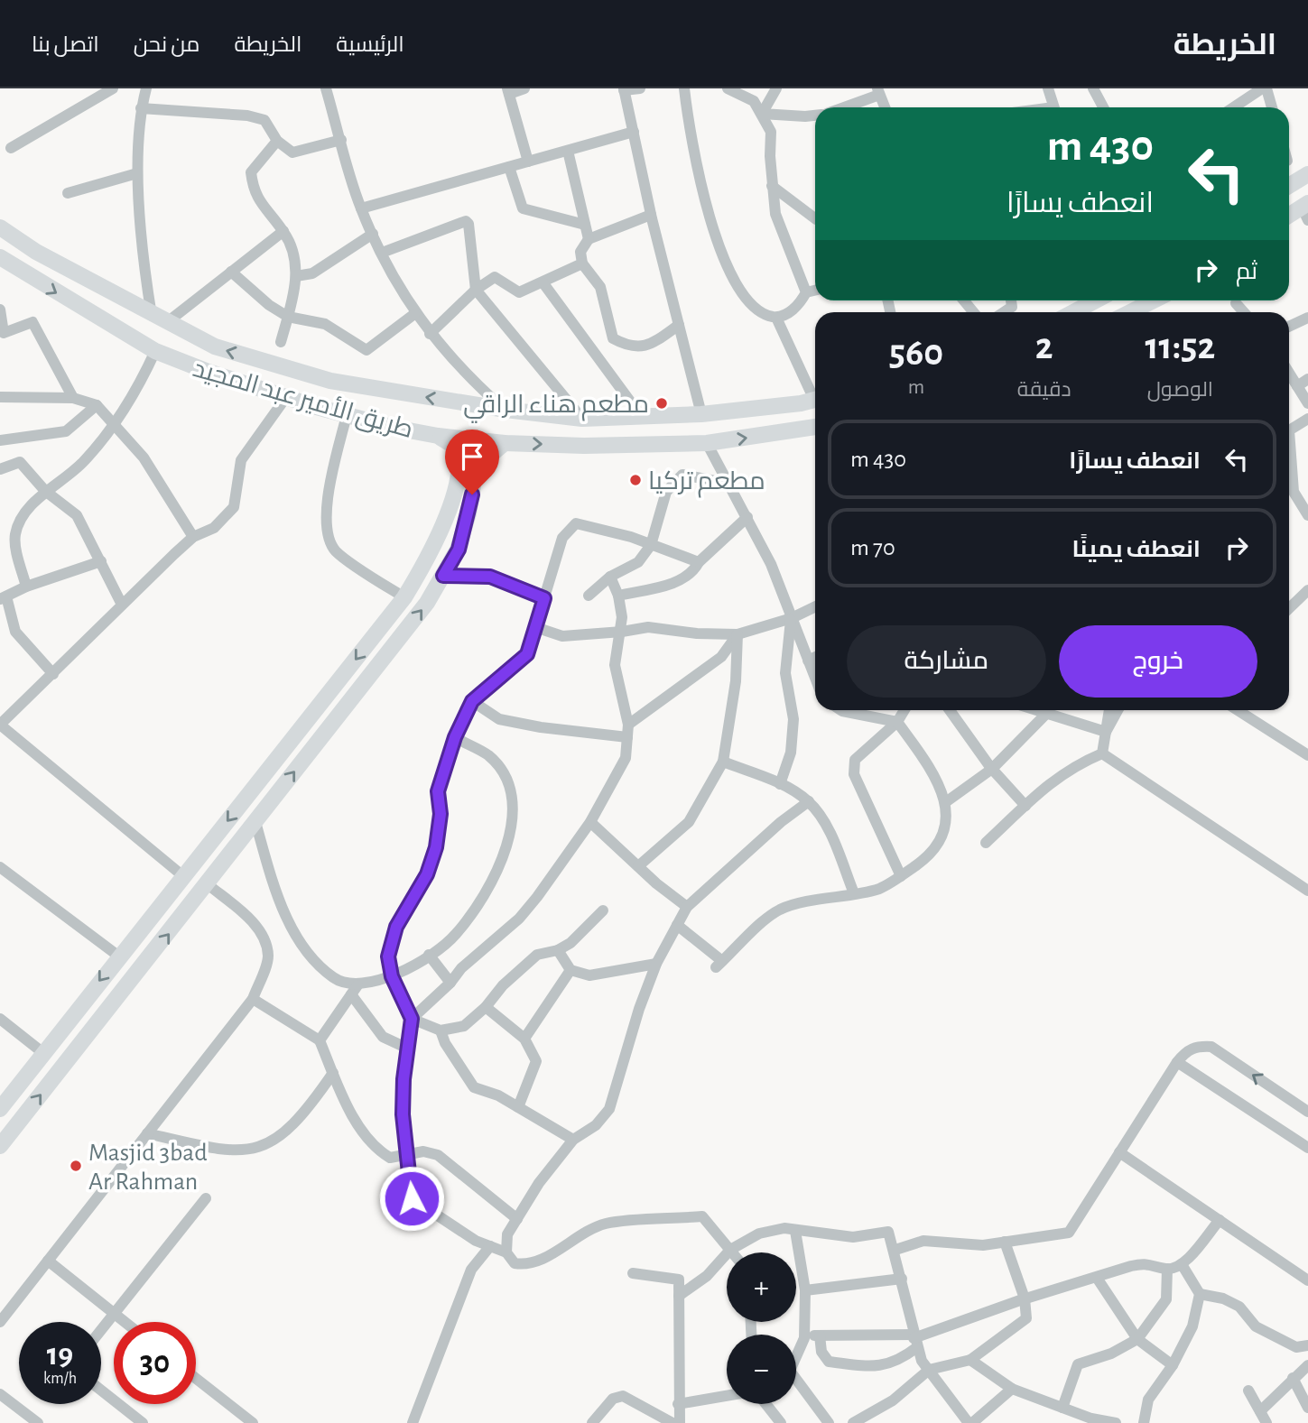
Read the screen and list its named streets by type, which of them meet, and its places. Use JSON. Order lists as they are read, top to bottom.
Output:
{
  "streets": {
    "main road": ["طريق الأمير عبد المجيد"]
  },
  "places": ["مطعم هناء الراقي", "مطعم تركيا", "Masjid 3bad Ar Rahman"],
  "page": {
    "header": "الخريطة",
    "nav": [
      "الرئيسية",
      "الخريطة",
      "من نحن",
      "اتصل بنا"
    ],
    "turn": ["430 m", "انعطف يسارًا"],
    "then": "ثم",
    "eta": [
      "11:52",
      "الوصول",
      "2",
      "دقيقة",
      "560",
      "m"
    ],
    "list": [
      {
        "name": "انعطف يسارًا",
        "value": "430 m"
      },
      {
        "name": "انعطف يمينًا",
        "value": "70 m"
      }
    ],
    "buttons": ["خروج", "مشاركة"],
    "map_buttons": ["+", "−"],
    "speed": "19 km/h",
    "limit": "30"
  }
}
